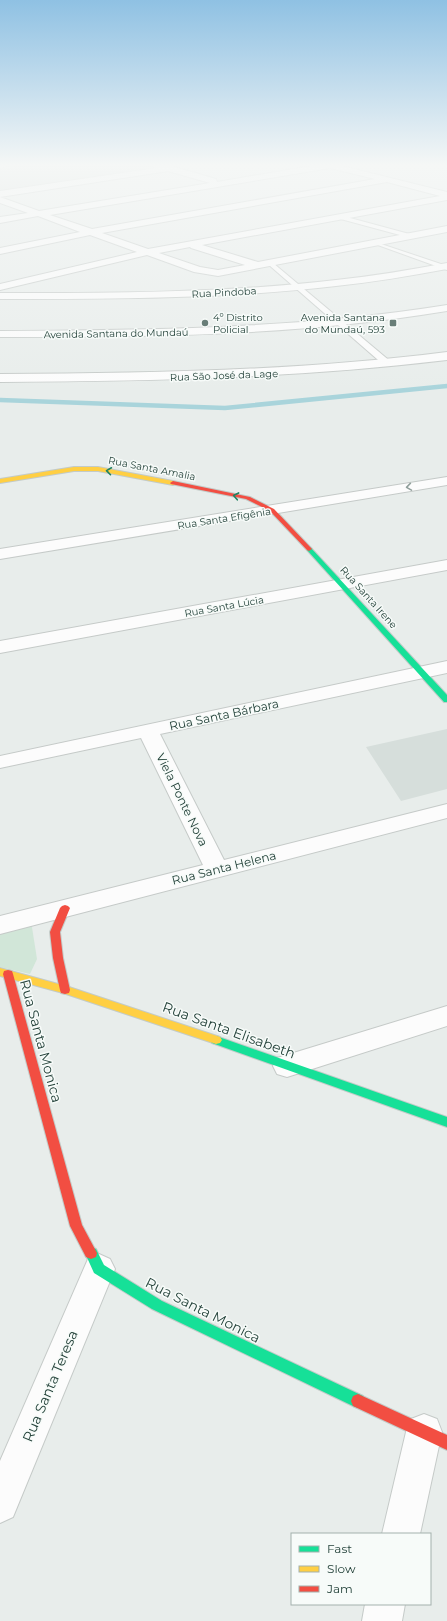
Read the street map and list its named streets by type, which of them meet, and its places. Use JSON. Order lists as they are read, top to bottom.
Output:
{
  "streets": {
    "street": [
      "Rua Pindoba",
      "Avenida Santana do Mundaú",
      "Rua São José da Lage",
      "Rua Santa Amalia",
      "Rua Santa Efigênia",
      "Rua Santa Irene",
      "Rua Santa Lúcia",
      "Rua Santa Bárbara",
      "Viela Ponte Nova",
      "Rua Santa Helena",
      "Rua Santa Elisabeth",
      "Rua Santa Monica",
      "Rua Santa Teresa"
    ]
  },
  "crossings": [
    ["Rua Santa Amalia", "Rua Santa Efigênia"],
    ["Rua Santa Amalia", "Rua Santa Irene"],
    ["Rua Santa Efigênia", "Rua Santa Irene"],
    ["Rua Santa Irene", "Rua Santa Lúcia"],
    ["Rua Santa Irene", "Rua Santa Bárbara"],
    ["Rua Santa Bárbara", "Viela Ponte Nova"],
    ["Viela Ponte Nova", "Rua Santa Helena"],
    ["Rua Santa Elisabeth", "Rua Santa Monica"],
    ["Rua Santa Monica", "Rua Santa Teresa"]
  ],
  "one_way": ["Rua Santa Amalia", "Rua Santa Efigênia"],
  "places": {
    "other": ["4º Distrito Policial"],
    "transit": ["Avenida Santana do Mundaú, 593"]
  },
  "legend": ["Fast", "Slow", "Jam"]
}
